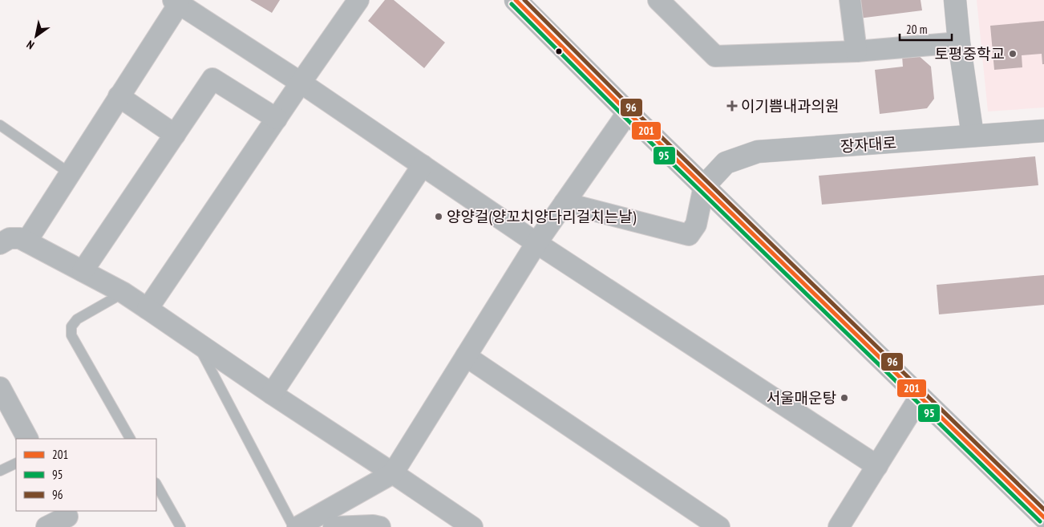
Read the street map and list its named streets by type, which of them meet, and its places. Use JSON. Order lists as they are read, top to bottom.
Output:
{
  "streets": {
    "street": ["장자대로"]
  },
  "places": {
    "other": ["토평중학교", "양양걸(양꼬치양다리걸치는날)", "서울매운탕"],
    "health": ["이기쁨내과의원"]
  },
  "lines": ["transit line 201", "transit line 96", "transit line 95"],
  "legend": ["201", "95", "96"],
  "scale_bar": "20 m",
  "north": "bottom left"
}
